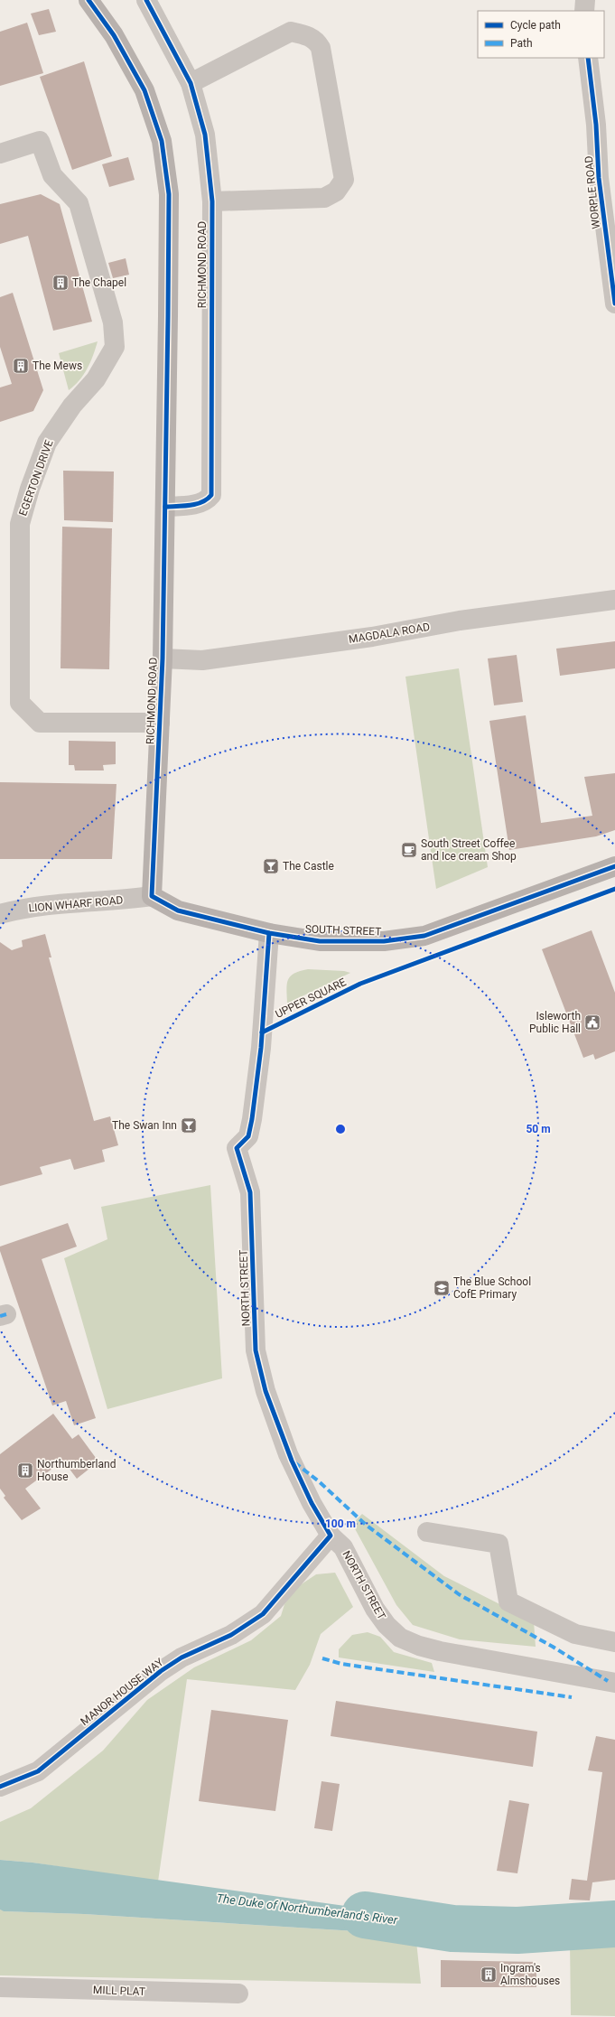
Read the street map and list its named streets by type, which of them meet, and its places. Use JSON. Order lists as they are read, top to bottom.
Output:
{
  "streets": {
    "main road": ["RICHMOND ROAD", "SOUTH STREET"],
    "street": [
      "WORPLE ROAD",
      "EGERTON DRIVE",
      "MAGDALA ROAD",
      "LION WHARF ROAD",
      "UPPER SQUARE",
      "NORTH STREET",
      "MANOR HOUSE WAY",
      "MILL PLAT"
    ]
  },
  "crossings": [
    ["RICHMOND ROAD", "EGERTON DRIVE"],
    ["RICHMOND ROAD", "MAGDALA ROAD"],
    ["RICHMOND ROAD", "LION WHARF ROAD"],
    ["RICHMOND ROAD", "SOUTH STREET"],
    ["LION WHARF ROAD", "SOUTH STREET"],
    ["SOUTH STREET", "UPPER SQUARE"],
    ["UPPER SQUARE", "NORTH STREET"],
    ["NORTH STREET", "MANOR HOUSE WAY"]
  ],
  "water": ["The Duke of Northumberland's River"],
  "places": {
    "building": [
      "The Chapel",
      "The Mews",
      "Northumberland House",
      "Ingram's Almshouses"
    ],
    "cafe": ["South Street Coffee and Ice cream Shop"],
    "bar": ["The Castle", "The Swan Inn"],
    "public building": ["Isleworth Public Hall"],
    "school or university": ["The Blue School CofE Primary"]
  },
  "legend": ["Cycle path", "Path"],
  "rings": ["50 m", "100 m"]
}
